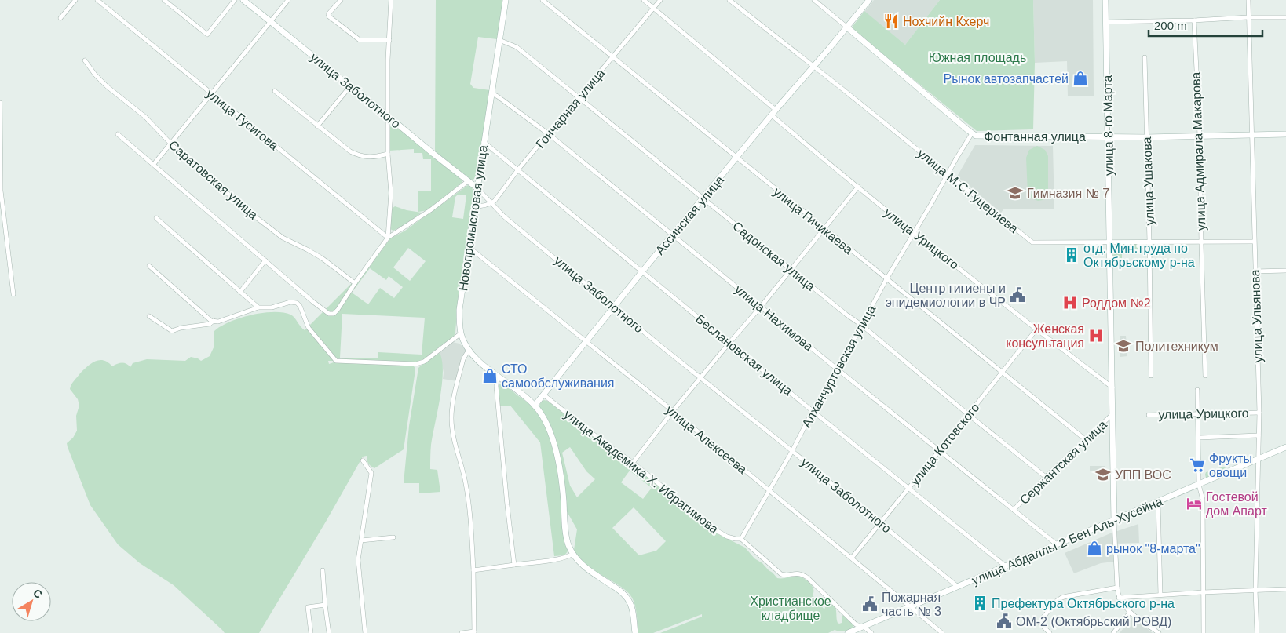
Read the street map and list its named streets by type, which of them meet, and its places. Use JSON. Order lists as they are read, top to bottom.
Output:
{
  "streets": {
    "street": [
      "улица Заболотного",
      "Гончарная улица",
      "улица Гусигова",
      "улица 8-го Марта",
      "Фонтанная улица",
      "улица Адмирала Макарова",
      "Саратовская улица",
      "улица Ушакова",
      "улица М.С.Гуцериева",
      "Ассинская улица",
      "Новопромысловая улица",
      "улица Гичикаева",
      "улица Урицкого",
      "Садонская улица",
      "улица Ульянова",
      "улица Нахимова",
      "Беслановская улица",
      "Алханчуртовская улица",
      "улица Алексеева",
      "улица Котовского",
      "Сержантская улица",
      "улица Академика Х. Ибрагимова",
      "улица Абдаллы 2 Бен Аль-Хусейна"
    ]
  },
  "crossings": [
    ["улица Заболотного", "Гончарная улица"],
    ["улица Заболотного", "Ассинская улица"],
    ["улица Заболотного", "Новопромысловая улица"],
    ["улица Заболотного", "Алханчуртовская улица"],
    ["улица Заболотного", "улица Котовского"],
    ["улица Заболотного", "улица Абдаллы 2 Бен Аль-Хусейна"],
    ["Гончарная улица", "улица Гичикаева"],
    ["Гончарная улица", "Садонская улица"],
    ["Гончарная улица", "улица Нахимова"],
    ["Гончарная улица", "Беслановская улица"],
    ["улица 8-го Марта", "Фонтанная улица"],
    ["улица 8-го Марта", "улица М.С.Гуцериева"],
    ["улица 8-го Марта", "улица Урицкого"],
    ["улица 8-го Марта", "Сержантская улица"],
    ["улица 8-го Марта", "улица Абдаллы 2 Бен Аль-Хусейна"],
    ["Фонтанная улица", "улица Адмирала Макарова"],
    ["Фонтанная улица", "улица Ушакова"],
    ["Фонтанная улица", "Ассинская улица"],
    ["Фонтанная улица", "улица Ульянова"],
    ["Фонтанная улица", "Алханчуртовская улица"],
    ["улица Адмирала Макарова", "улица М.С.Гуцериева"],
    ["улица Ушакова", "улица М.С.Гуцериева"],
    ["улица М.С.Гуцериева", "Ассинская улица"],
    ["улица М.С.Гуцериева", "улица Ульянова"],
    ["улица М.С.Гуцериева", "Алханчуртовская улица"],
    ["Ассинская улица", "Новопромысловая улица"],
    ["Ассинская улица", "улица Гичикаева"],
    ["Ассинская улица", "улица Урицкого"],
    ["Ассинская улица", "Садонская улица"],
    ["Ассинская улица", "улица Нахимова"],
    ["Ассинская улица", "Беслановская улица"],
    ["Ассинская улица", "улица Алексеева"],
    ["Ассинская улица", "улица Академика Х. Ибрагимова"],
    ["Новопромысловая улица", "Садонская улица"],
    ["Новопромысловая улица", "улица Нахимова"],
    ["Новопромысловая улица", "Беслановская улица"],
    ["Новопромысловая улица", "улица Алексеева"],
    ["улица Гичикаева", "Алханчуртовская улица"],
    ["улица Гичикаева", "улица Котовского"],
    ["улица Гичикаева", "Сержантская улица"],
    ["улица Урицкого", "улица Ульянова"],
    ["улица Урицкого", "Алханчуртовская улица"],
    ["улица Урицкого", "улица Котовского"],
    ["Садонская улица", "Алханчуртовская улица"],
    ["Садонская улица", "улица Котовского"],
    ["Садонская улица", "Сержантская улица"],
    ["улица Ульянова", "улица Абдаллы 2 Бен Аль-Хусейна"],
    ["улица Нахимова", "Алханчуртовская улица"],
    ["улица Нахимова", "улица Котовского"],
    ["улица Нахимова", "Сержантская улица"],
    ["улица Нахимова", "улица Абдаллы 2 Бен Аль-Хусейна"],
    ["Беслановская улица", "Алханчуртовская улица"],
    ["Беслановская улица", "улица Котовского"],
    ["Беслановская улица", "улица Абдаллы 2 Бен Аль-Хусейна"],
    ["Алханчуртовская улица", "улица Алексеева"],
    ["Алханчуртовская улица", "улица Академика Х. Ибрагимова"],
    ["улица Алексеева", "улица Котовского"],
    ["улица Алексеева", "улица Абдаллы 2 Бен Аль-Хусейна"],
    ["улица Академика Х. Ибрагимова", "улица Абдаллы 2 Бен Аль-Хусейна"]
  ],
  "parks": ["Южная площадь", "Христианское кладбище"],
  "places": {
    "restaurant": ["Нохчийн Кхерч"],
    "shop": ["Рынок автозапчастей", "СТО самообслуживания", "рынок \"8-марта\""],
    "school or university": ["Гимназия № 7", "Политехникум", "УПП ВОС"],
    "building": ["отд. Мин.труда по Октябрьскому р-на", "Префектура Октябрьского р-на"],
    "public building": ["Центр гигиены и эпидемиологии в ЧР", "Пожарная часть № 3", "ОМ-2 (Октябрьский РОВД)"],
    "hospital": ["Роддом №2", "Женская консультация"],
    "supermarket": ["Фрукты овощи"],
    "hotel": ["Гостевой дом Апарт"]
  },
  "scale_bar": "200 m",
  "north": "top right"
}
